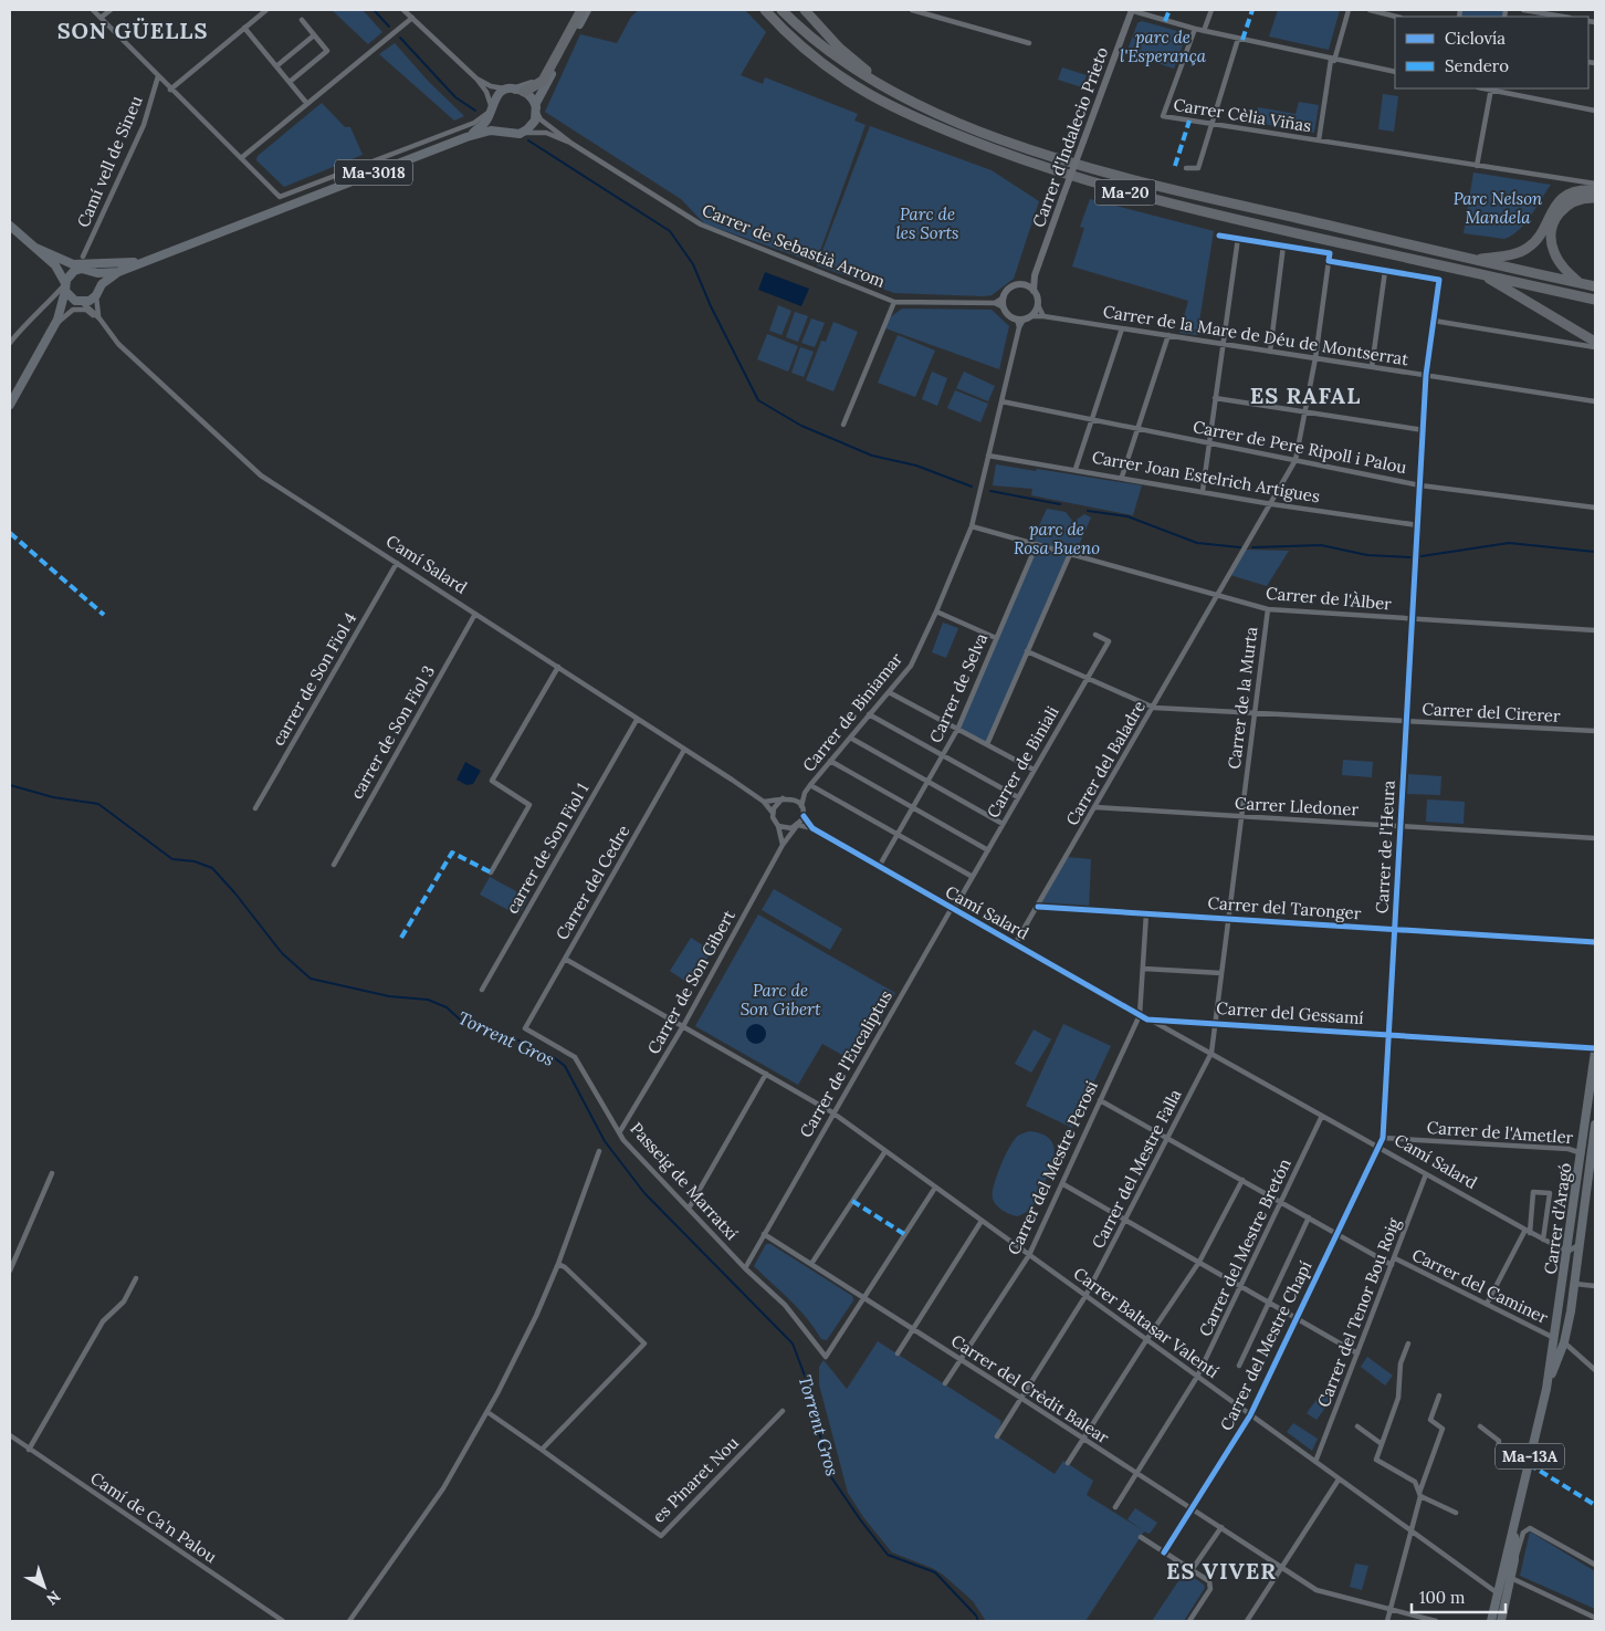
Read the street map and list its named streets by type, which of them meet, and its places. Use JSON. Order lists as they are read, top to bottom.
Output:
{
  "streets": {
    "highway": ["Ma-20"],
    "main road": ["Ma-3018", "Carrer d'Aragó", "Ma-13A"],
    "street": [
      "Carrer Cèlia Viñas",
      "Carrer d'Indalecio Prieto",
      "Camí vell de Sineu",
      "Carrer de Sebastià Arrom",
      "Carrer de la Mare de Déu de Montserrat",
      "Carrer de Pere Ripoll i Palou",
      "Carrer Joan Estelrich Artigues",
      "Camí Salard",
      "Carrer de l'Àlber",
      "carrer de Son Fiol 4",
      "Carrer de Selva",
      "Carrer de la Murta",
      "Carrer de Biniamar",
      "Carrer del Cirerer",
      "carrer de Son Fiol 3",
      "Carrer de Biniali",
      "Carrer del Baladre",
      "Carrer Lledoner",
      "Carrer de l'Heura",
      "carrer de Son Fiol 1",
      "Carrer del Cedre",
      "Carrer del Taronger",
      "Carrer de Son Gibert",
      "Carrer del Gessamí",
      "Carrer de l'Eucaliptus",
      "Carrer de l'Ametler",
      "Carrer del Mestre Perosi",
      "Carrer del Mestre Falla",
      "Passeig de Marratxí",
      "Carrer del Mestre Bretón",
      "Carrer del Caminer",
      "Carrer del Tenor Bou Roig",
      "Carrer Baltasar Valentí",
      "Carrer del Mestre Chapí",
      "Carrer del Crèdit Balear",
      "es Pinaret Nou",
      "Camí de Ca'n Palou"
    ]
  },
  "crossings": [
    ["Carrer d'Indalecio Prieto", "Carrer de Sebastià Arrom"],
    ["Carrer d'Indalecio Prieto", "Carrer de la Mare de Déu de Montserrat"],
    ["Ma-3018", "Carrer de Sebastià Arrom"],
    ["Ma-3018", "Camí Salard"],
    ["Carrer de Sebastià Arrom", "Carrer de la Mare de Déu de Montserrat"],
    ["Carrer de la Mare de Déu de Montserrat", "Carrer de l'Heura"],
    ["Carrer de Pere Ripoll i Palou", "Carrer de l'Heura"],
    ["Carrer Joan Estelrich Artigues", "Carrer de l'Heura"],
    ["Camí Salard", "carrer de Son Fiol 4"],
    ["Camí Salard", "Carrer de Selva"],
    ["Camí Salard", "Carrer de la Murta"],
    ["Camí Salard", "Carrer de Biniamar"],
    ["Camí Salard", "carrer de Son Fiol 3"],
    ["Camí Salard", "Carrer de Biniali"],
    ["Camí Salard", "Carrer del Baladre"],
    ["Camí Salard", "carrer de Son Fiol 1"],
    ["Camí Salard", "Carrer del Cedre"],
    ["Camí Salard", "Carrer de Son Gibert"],
    ["Camí Salard", "Carrer del Gessamí"],
    ["Camí Salard", "Carrer de l'Eucaliptus"],
    ["Camí Salard", "Carrer del Mestre Perosi"],
    ["Camí Salard", "Carrer del Mestre Falla"],
    ["Camí Salard", "Carrer d'Aragó"],
    ["Camí Salard", "Carrer del Mestre Bretón"],
    ["Camí Salard", "Carrer del Tenor Bou Roig"],
    ["Camí Salard", "Carrer del Mestre Chapí"],
    ["Carrer de l'Àlber", "Carrer de Selva"],
    ["Carrer de l'Àlber", "Carrer de la Murta"],
    ["Carrer de l'Àlber", "Carrer de Biniamar"],
    ["Carrer de l'Àlber", "Carrer del Baladre"],
    ["Carrer de l'Àlber", "Carrer de l'Heura"],
    ["Carrer de la Murta", "Carrer del Cirerer"],
    ["Carrer de la Murta", "Carrer Lledoner"],
    ["Carrer de la Murta", "Carrer del Taronger"],
    ["Carrer de la Murta", "Carrer del Gessamí"],
    ["Carrer de la Murta", "Carrer del Mestre Falla"],
    ["Carrer de Biniamar", "Carrer de Son Gibert"],
    ["Carrer del Cirerer", "Carrer de Biniali"],
    ["Carrer del Cirerer", "Carrer del Baladre"],
    ["Carrer del Cirerer", "Carrer de l'Heura"],
    ["Carrer de Biniali", "Carrer de l'Eucaliptus"],
    ["Carrer del Baladre", "Carrer Lledoner"],
    ["Carrer del Baladre", "Carrer del Taronger"],
    ["Carrer Lledoner", "Carrer de l'Heura"],
    ["Carrer de l'Heura", "Carrer del Taronger"],
    ["Carrer de l'Heura", "Carrer del Gessamí"],
    ["Carrer de l'Heura", "Carrer de l'Ametler"],
    ["Carrer de l'Heura", "Carrer del Mestre Chapí"],
    ["Carrer del Cedre", "Passeig de Marratxí"],
    ["Carrer del Cedre", "Carrer Baltasar Valentí"],
    ["Carrer del Taronger", "Carrer del Mestre Perosi"],
    ["Carrer de Son Gibert", "Passeig de Marratxí"],
    ["Carrer de Son Gibert", "Carrer Baltasar Valentí"],
    ["Carrer del Gessamí", "Carrer d'Aragó"],
    ["Carrer de l'Eucaliptus", "Passeig de Marratxí"],
    ["Carrer de l'Eucaliptus", "Carrer Baltasar Valentí"],
    ["Carrer de l'Eucaliptus", "Carrer del Crèdit Balear"],
    ["Carrer de l'Ametler", "Carrer d'Aragó"],
    ["Carrer de l'Ametler", "Carrer del Mestre Chapí"],
    ["Carrer del Mestre Perosi", "Carrer Baltasar Valentí"],
    ["Carrer del Mestre Perosi", "Carrer del Crèdit Balear"],
    ["Carrer del Mestre Falla", "Carrer Baltasar Valentí"],
    ["Carrer del Mestre Falla", "Carrer del Crèdit Balear"],
    ["Passeig de Marratxí", "Carrer del Crèdit Balear"],
    ["Carrer d'Aragó", "Carrer del Caminer"],
    ["Carrer d'Aragó", "Carrer Baltasar Valentí"],
    ["Carrer del Mestre Bretón", "Carrer Baltasar Valentí"],
    ["Carrer del Mestre Bretón", "Carrer del Crèdit Balear"],
    ["Carrer del Caminer", "Carrer del Tenor Bou Roig"],
    ["Carrer del Tenor Bou Roig", "Carrer Baltasar Valentí"],
    ["Carrer Baltasar Valentí", "Carrer del Mestre Chapí"],
    ["Carrer del Mestre Chapí", "Carrer del Crèdit Balear"]
  ],
  "districts": ["SON GÜELLS", "ES RAFAL", "ES VIVER"],
  "water": ["Torrent Gros"],
  "parks": [
    "parc de l'Esperança",
    "Parc Nelson Mandela",
    "Parc de les Sorts",
    "parc de Rosa Bueno",
    "Parc de Son Gibert"
  ],
  "legend": ["Ciclovía", "Sendero"],
  "scale_bar": "100 m",
  "north": "bottom right"
}
